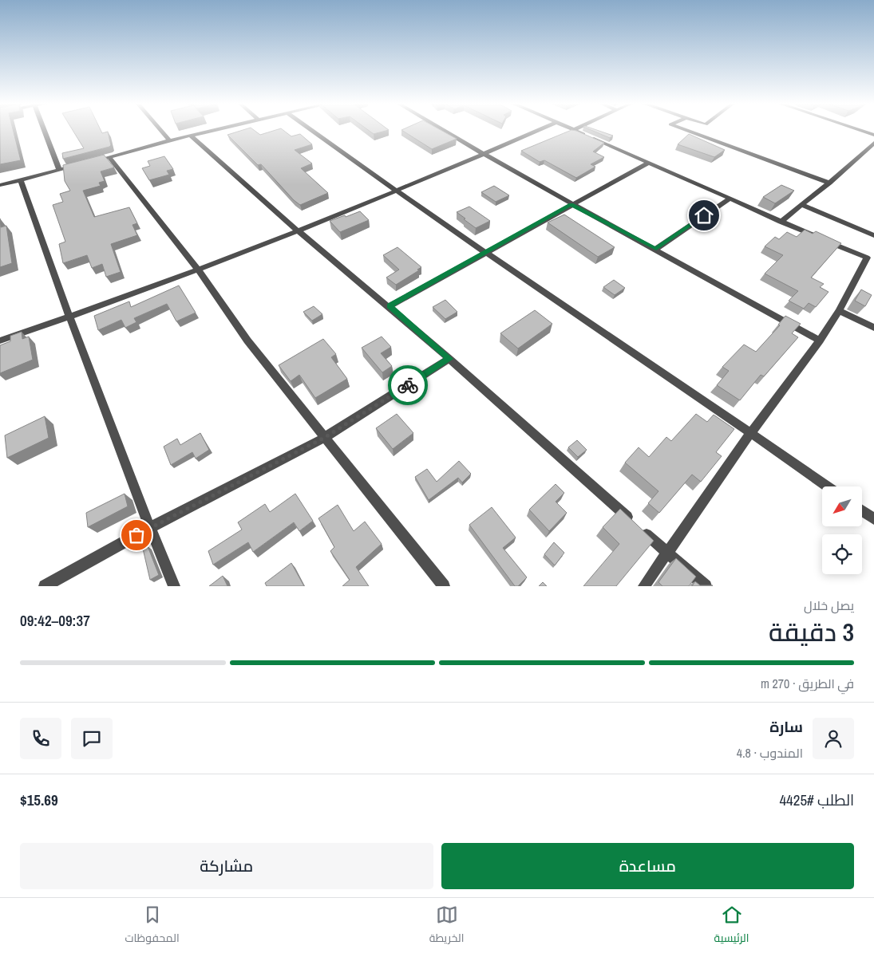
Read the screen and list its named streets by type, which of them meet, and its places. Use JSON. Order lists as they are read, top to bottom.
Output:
{
  "north": "bottom left",
  "page": {
    "heading": ["3 دقيقة", "يصل خلال", "09:37–09:42"],
    "panel": [
      "سارة",
      "المندوب · 4.8",
      "الطلب #4425",
      "$15.69"
    ],
    "bar": "في الطريق · 270 m",
    "buttons": ["مساعدة", "مشاركة"],
    "tabs": ["الرئيسية", "الخريطة", "المحفوظات"]
  }
}
